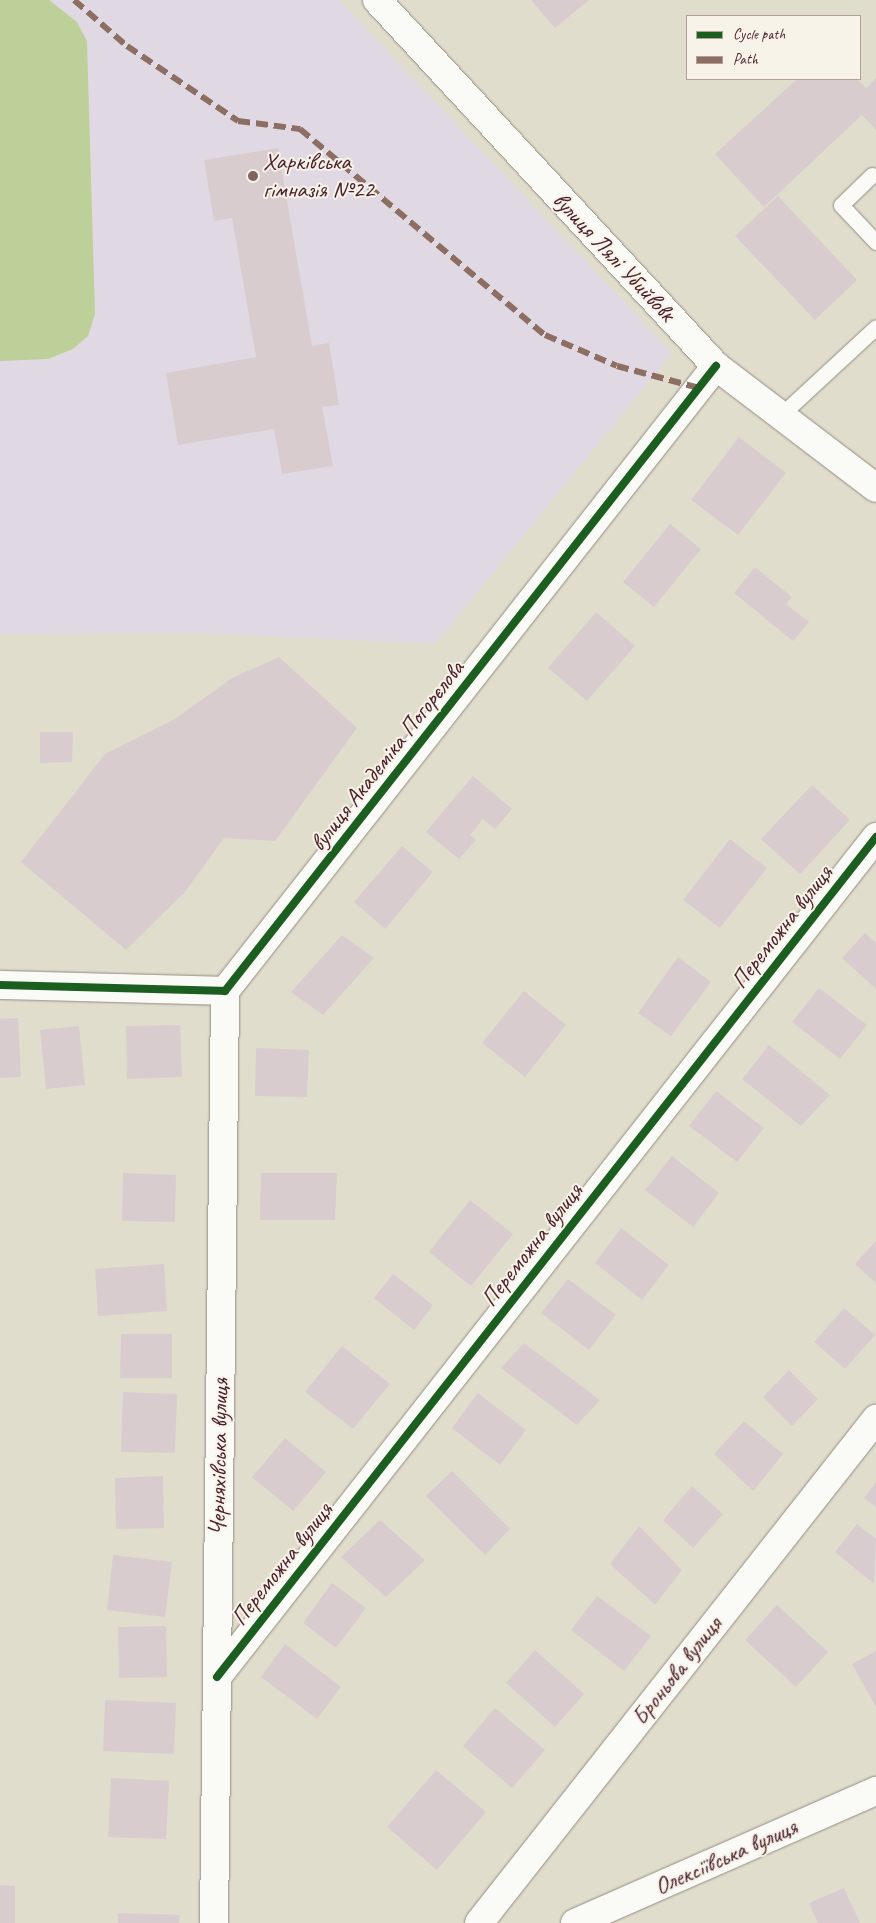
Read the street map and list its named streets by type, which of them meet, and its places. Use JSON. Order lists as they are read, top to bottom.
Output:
{
  "streets": {
    "street": [
      "вулиця Лялі Убийвовк",
      "вулиця Академіка Погорєлова",
      "Переможна вулиця",
      "Черняхівська вулиця",
      "Броньова вулиця",
      "Олексіївська вулиця"
    ]
  },
  "crossings": [
    ["вулиця Лялі Убийвовк", "вулиця Академіка Погорєлова"],
    ["вулиця Академіка Погорєлова", "Черняхівська вулиця"],
    ["Переможна вулиця", "Черняхівська вулиця"]
  ],
  "places": ["Харківська гімназія №22"],
  "legend": ["Cycle path", "Path"]
}
